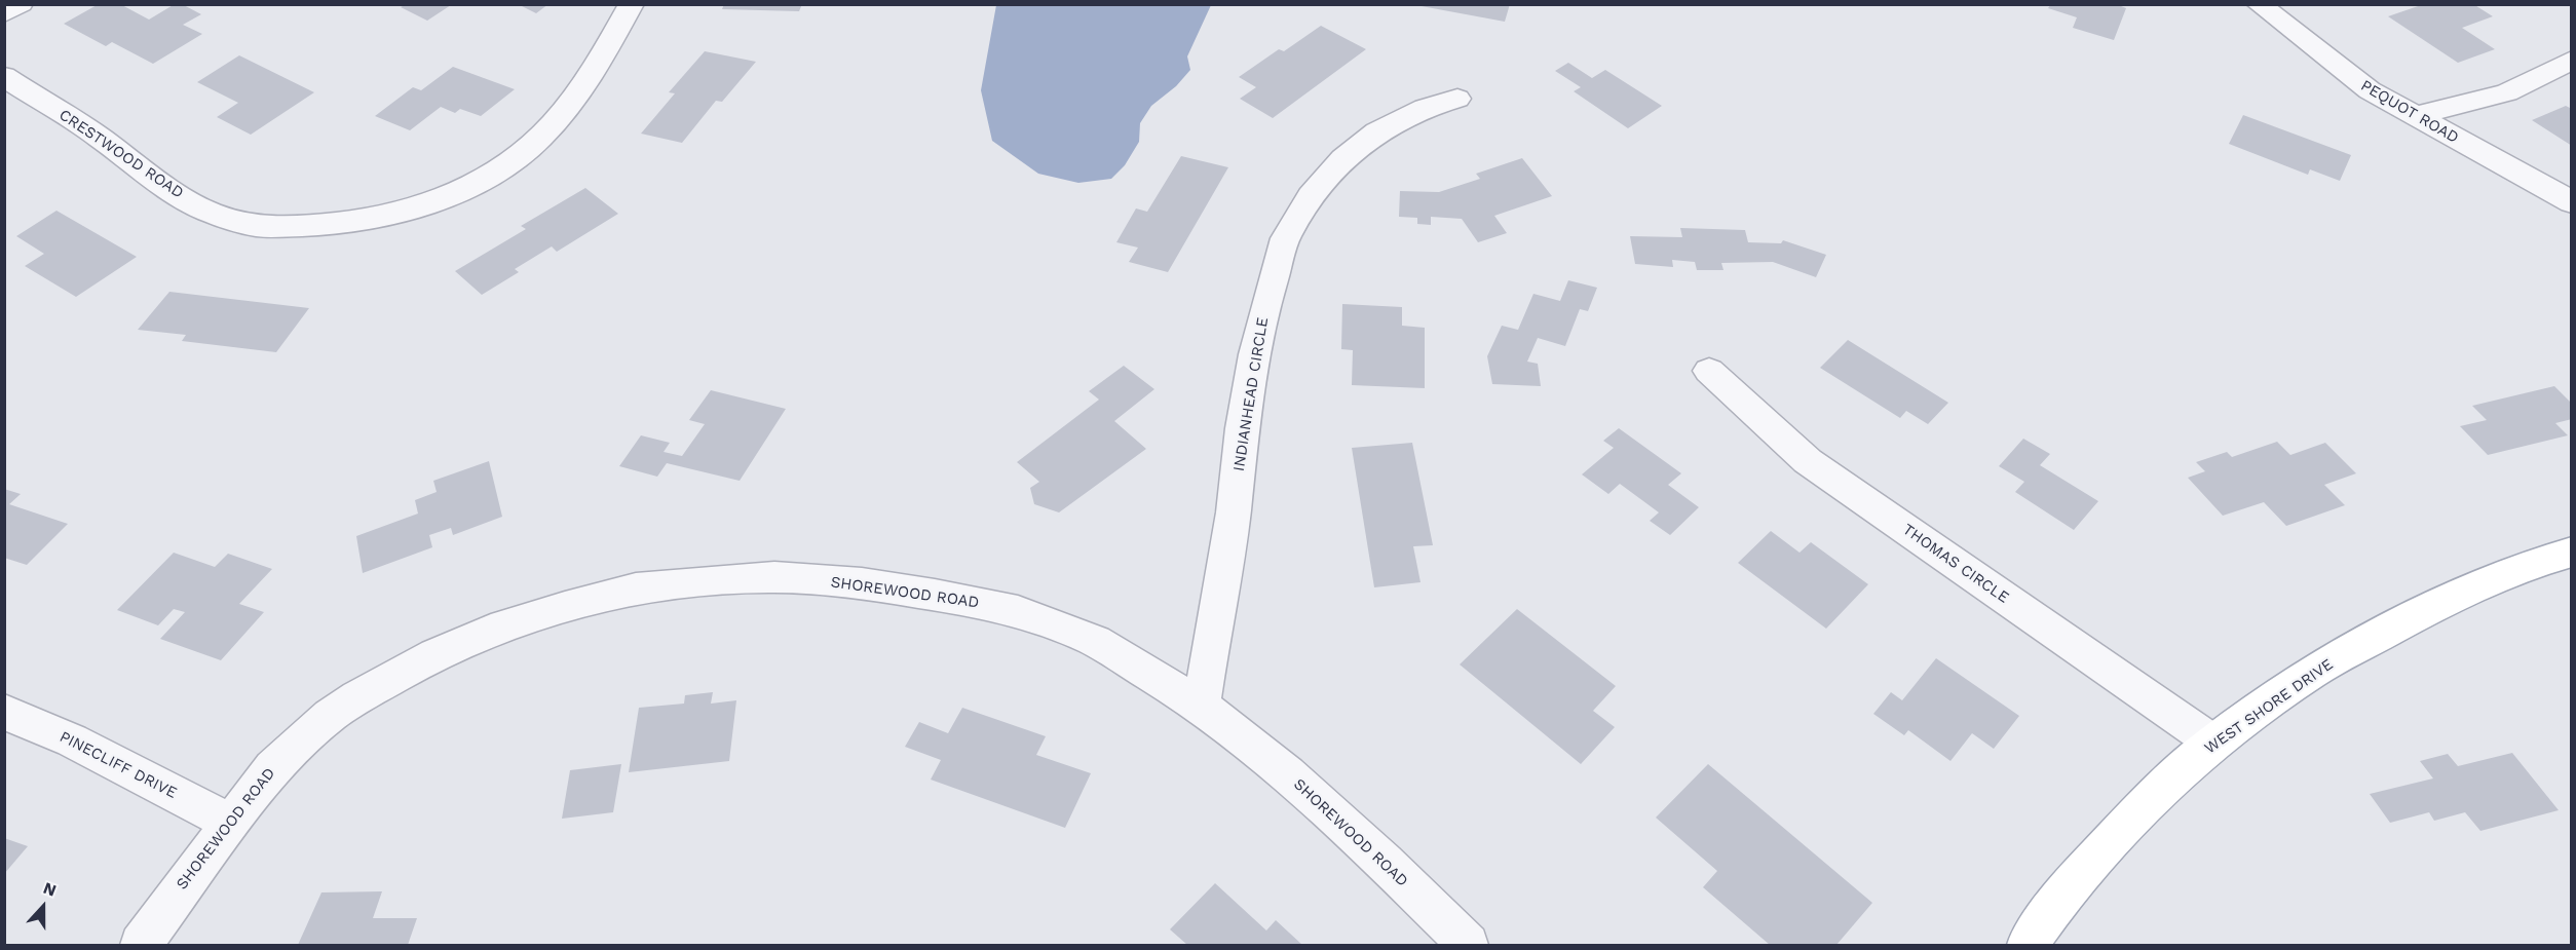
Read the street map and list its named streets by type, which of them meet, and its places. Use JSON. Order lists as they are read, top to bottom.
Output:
{
  "streets": {
    "main road": ["WEST SHORE DRIVE"],
    "street": [
      "PEQUOT ROAD",
      "CRESTWOOD ROAD",
      "INDIANHEAD CIRCLE",
      "THOMAS CIRCLE",
      "SHOREWOOD ROAD",
      "PINECLIFF DRIVE"
    ]
  },
  "crossings": [
    ["INDIANHEAD CIRCLE", "SHOREWOOD ROAD"],
    ["THOMAS CIRCLE", "WEST SHORE DRIVE"],
    ["SHOREWOOD ROAD", "PINECLIFF DRIVE"]
  ],
  "north": "top"
}
